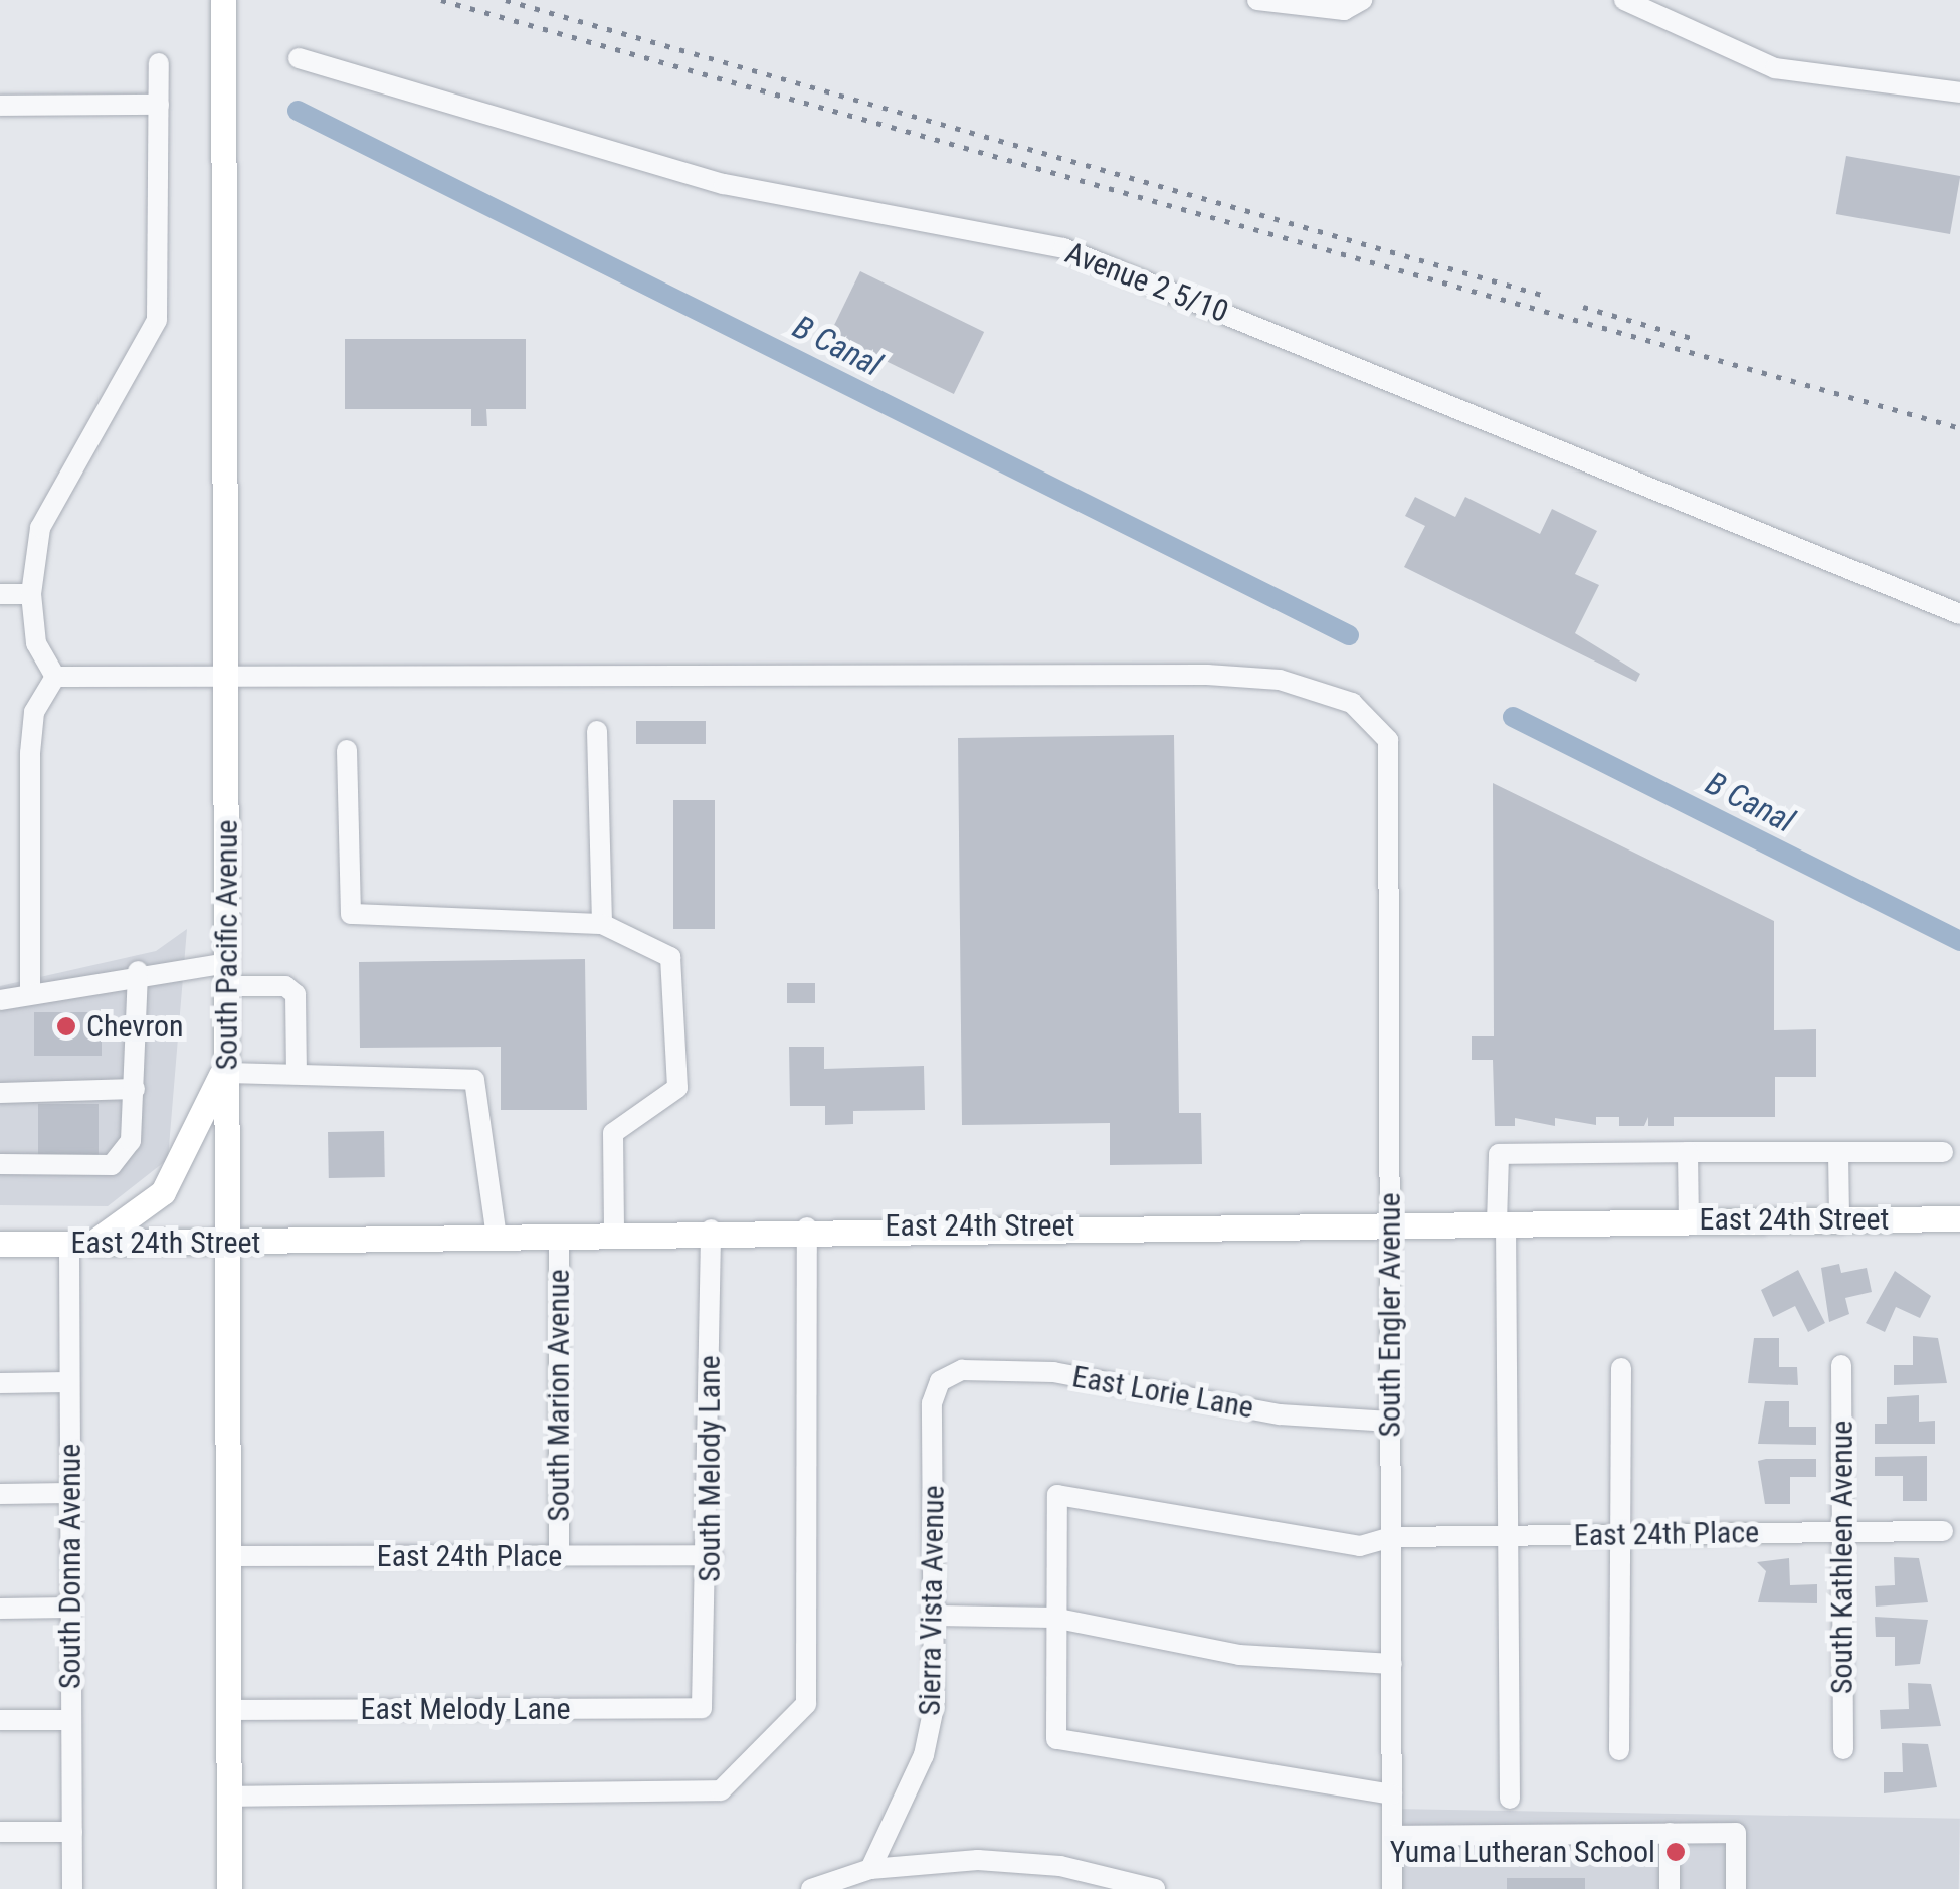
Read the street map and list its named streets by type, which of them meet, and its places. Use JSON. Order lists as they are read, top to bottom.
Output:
{
  "streets": {
    "main road": ["South Pacific Avenue", "East 24th Street"],
    "street": [
      "Avenue 2 5/10",
      "South Engler Avenue",
      "East Lorie Lane",
      "South Marion Avenue",
      "South Melody Lane",
      "East 24th Place",
      "South Kathleen Avenue",
      "South Donna Avenue",
      "Sierra Vista Avenue",
      "East Melody Lane"
    ]
  },
  "crossings": [
    ["South Pacific Avenue", "East 24th Street"],
    ["South Pacific Avenue", "South Engler Avenue"],
    ["South Pacific Avenue", "East 24th Place"],
    ["South Pacific Avenue", "East Melody Lane"],
    ["East 24th Street", "South Engler Avenue"],
    ["East 24th Street", "South Marion Avenue"],
    ["East 24th Street", "South Melody Lane"],
    ["East 24th Street", "South Donna Avenue"],
    ["South Engler Avenue", "East Lorie Lane"],
    ["South Engler Avenue", "East 24th Place"],
    ["East Lorie Lane", "Sierra Vista Avenue"],
    ["South Marion Avenue", "East 24th Place"],
    ["South Melody Lane", "East 24th Place"],
    ["South Melody Lane", "East Melody Lane"],
    ["East 24th Place", "South Kathleen Avenue"]
  ],
  "water": ["B Canal"],
  "places": ["Chevron", "Yuma Lutheran School"]
}
